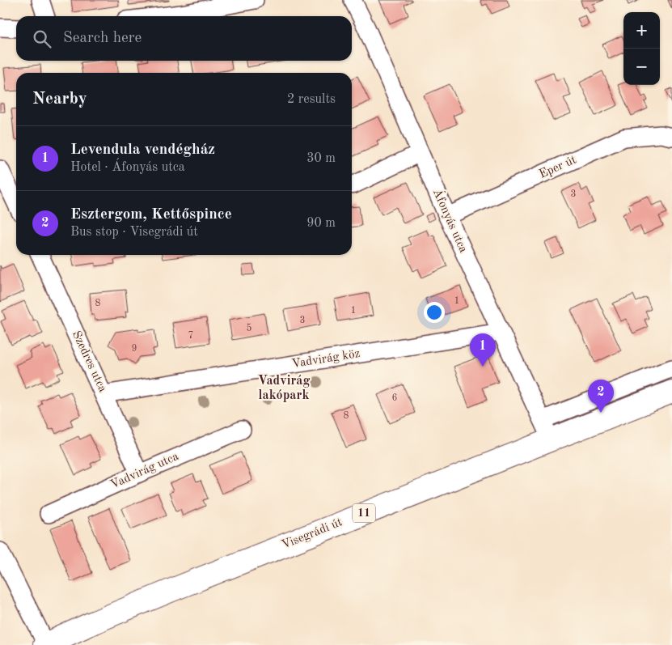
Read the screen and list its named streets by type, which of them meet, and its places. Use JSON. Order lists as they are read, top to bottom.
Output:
{
  "streets": {
    "main road": ["11", "Visegrádi út"],
    "street": [
      "Eper út",
      "Áfonyás utca",
      "Vadvirág köz",
      "Szedres utca",
      "Vadvirág utca"
    ]
  },
  "crossings": [
    ["Eper út", "Áfonyás utca"],
    ["Áfonyás utca", "Vadvirág köz"],
    ["Áfonyás utca", "Visegrádi út"],
    ["Vadvirág köz", "Szedres utca"],
    ["Szedres utca", "Vadvirág utca"]
  ],
  "districts": ["Vadvirág lakópark"],
  "house_numbers": [
    "3",
    "1",
    "8",
    "1",
    "3",
    "5",
    "7",
    "9",
    "6",
    "8"
  ],
  "page": {
    "map_buttons": ["+", "−"],
    "search": "Search here",
    "heading": ["Nearby", "2 results"],
    "list": [
      {
        "mark": "1",
        "name": "Levendula vendégház",
        "note": "Hotel · Áfonyás utca",
        "value": "30 m"
      },
      {
        "mark": "2",
        "name": "Esztergom, Kettőspince",
        "note": "Bus stop · Visegrádi út",
        "value": "90 m"
      }
    ],
    "pins": ["1", "2"]
  }
}
